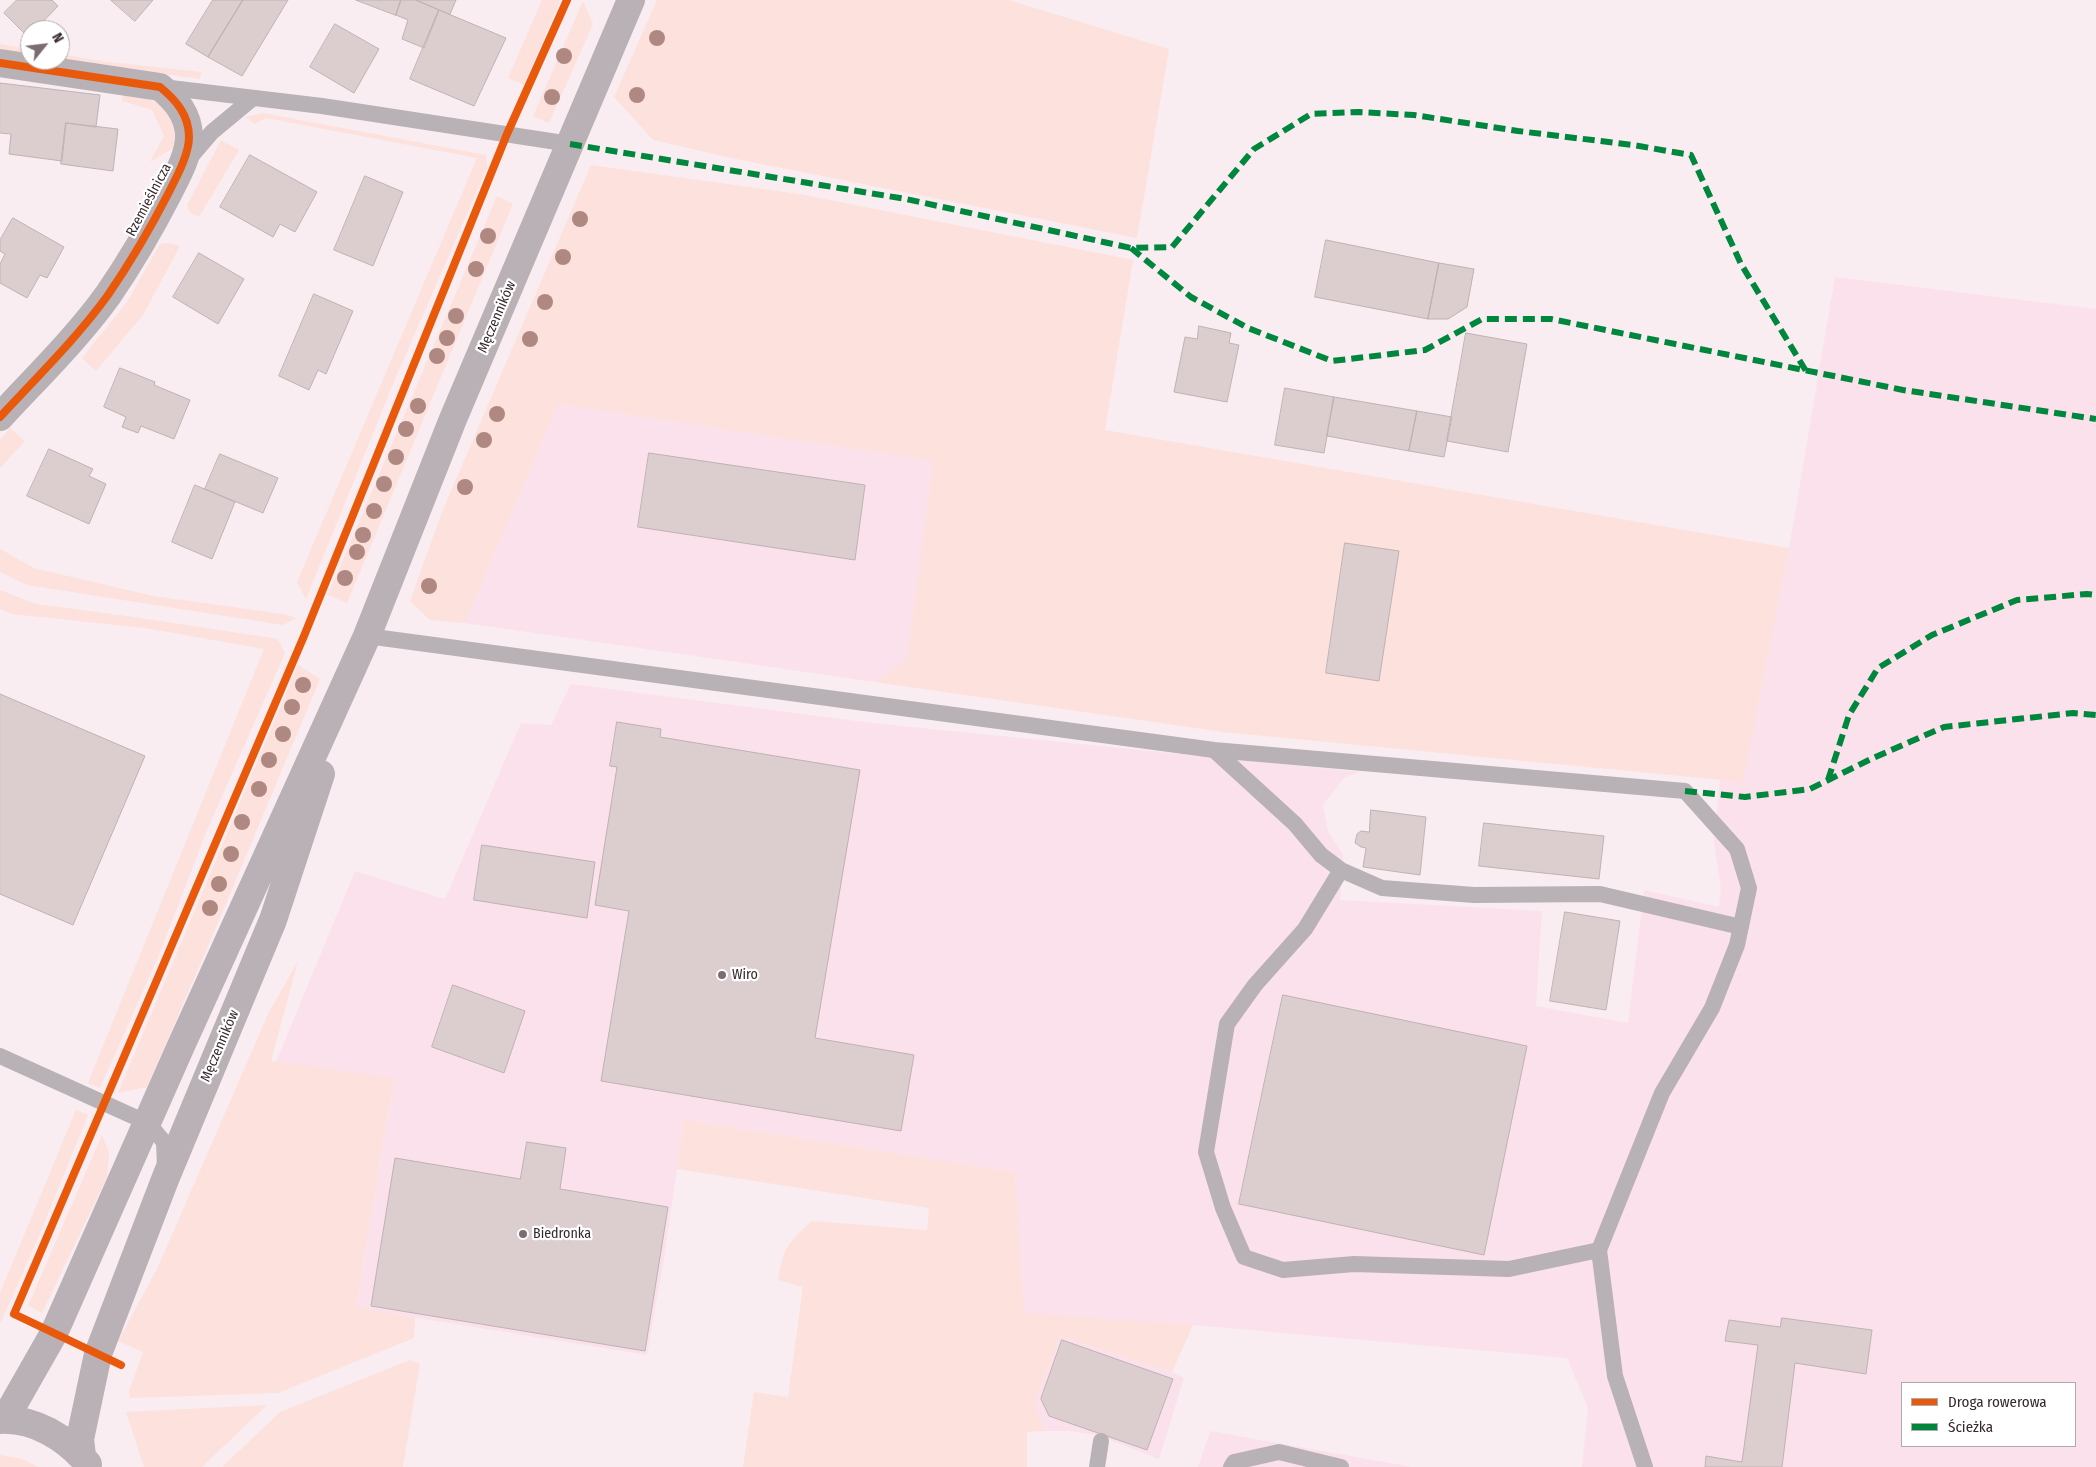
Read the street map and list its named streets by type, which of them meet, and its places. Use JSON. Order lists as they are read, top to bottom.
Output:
{
  "streets": {
    "main road": ["Męczenników"],
    "street": ["Rzemieślnicza"]
  },
  "places": ["Wiro", "Biedronka"],
  "legend": ["Droga rowerowa", "Ścieżka"],
  "north": "top right"
}
